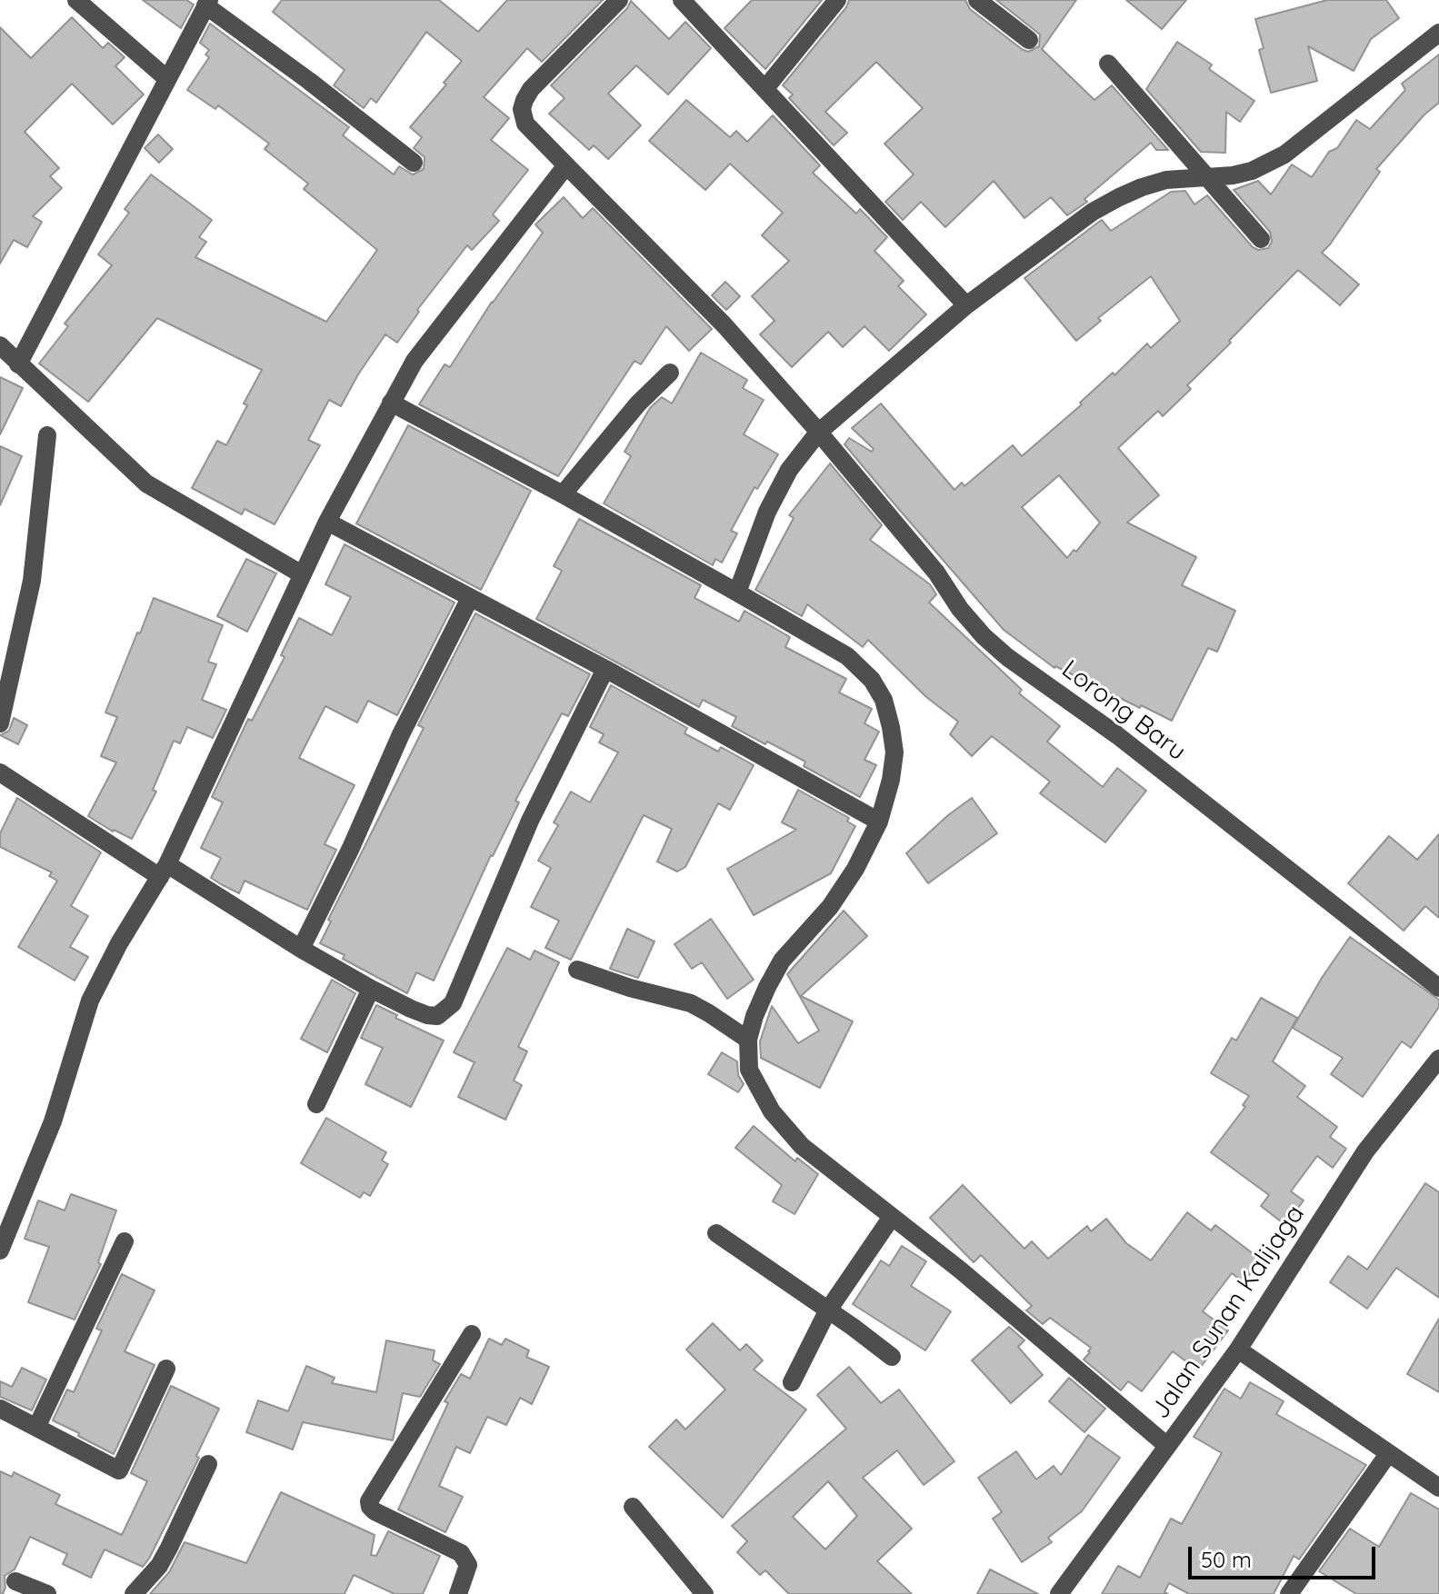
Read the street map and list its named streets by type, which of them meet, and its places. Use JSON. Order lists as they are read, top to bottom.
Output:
{
  "streets": {
    "street": ["Lorong Baru", "Jalan Sunan Kalijaga"]
  },
  "scale_bar": "50 m"
}
